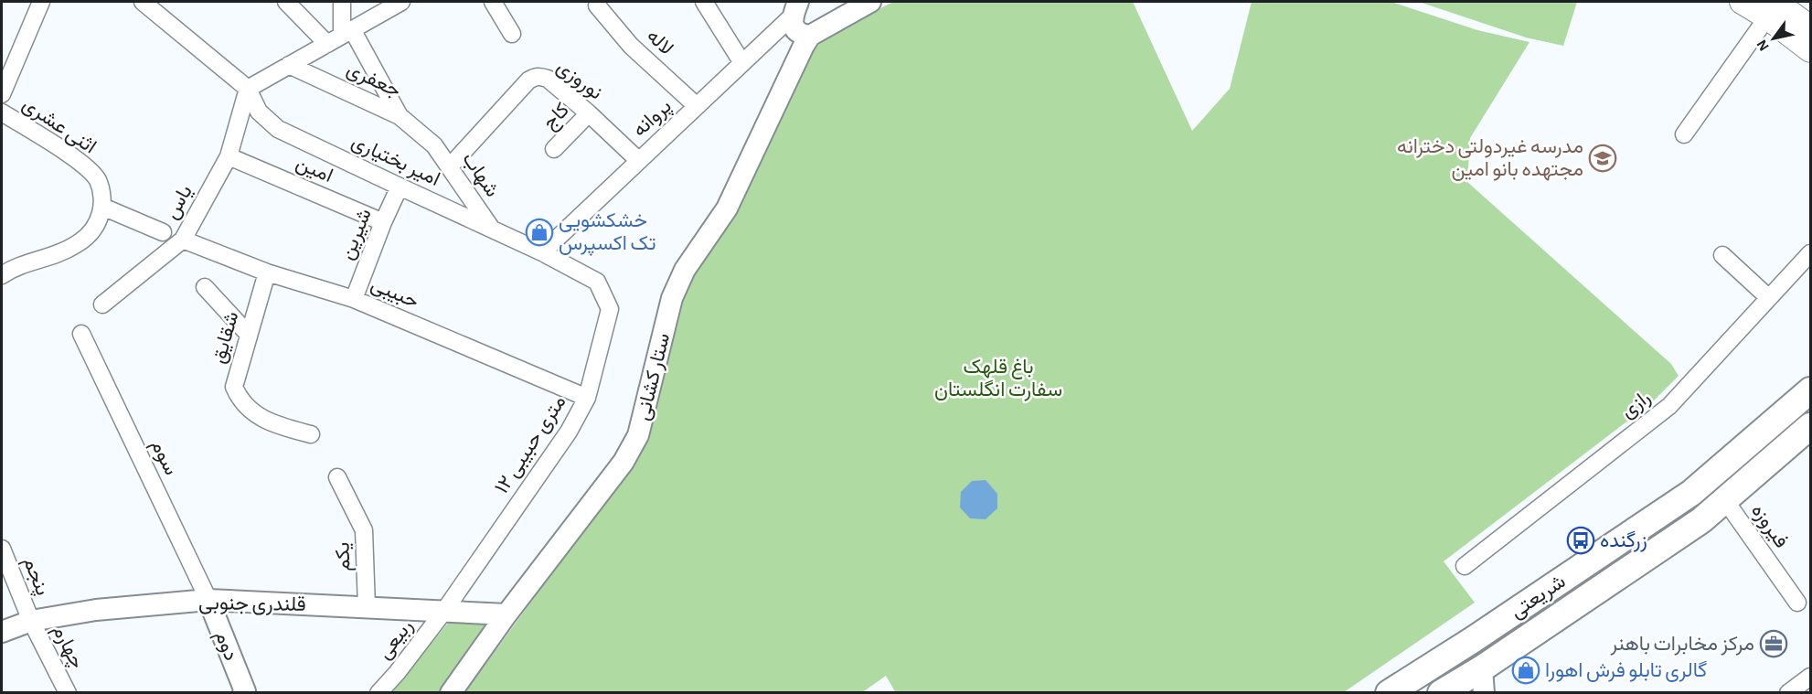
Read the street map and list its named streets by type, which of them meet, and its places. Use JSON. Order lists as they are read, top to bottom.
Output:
{
  "streets": {
    "main road": ["شریعتی"],
    "street": [
      "لاله",
      "جعفری",
      "نوروزی",
      "کاج",
      "پروانه",
      "اثنی عشری",
      "امیر بختیاری",
      "امین",
      "شهاب",
      "یاس",
      "شیرین",
      "حبیبی",
      "شقایق",
      "ستار کشانی",
      "رازی",
      "۱۲ متری حبیبی",
      "سوم",
      "فیروزه",
      "یکم",
      "پنجم",
      "قلندری جنوبی",
      "ربیعی",
      "دوم",
      "چهارم"
    ]
  },
  "crossings": [
    ["لاله", "پروانه"],
    ["جعفری", "شهاب"],
    ["نوروزی", "کاج"],
    ["نوروزی", "پروانه"],
    ["نوروزی", "شهاب"],
    ["پروانه", "امیر بختیاری"],
    ["پروانه", "۱۲ متری حبیبی"],
    ["امیر بختیاری", "شهاب"],
    ["امیر بختیاری", "یاس"],
    ["امیر بختیاری", "شیرین"],
    ["امیر بختیاری", "۱۲ متری حبیبی"],
    ["امین", "یاس"],
    ["امین", "شیرین"],
    ["یاس", "حبیبی"],
    ["شیرین", "حبیبی"],
    ["حبیبی", "شقایق"],
    ["حبیبی", "۱۲ متری حبیبی"],
    ["ستار کشانی", "قلندری جنوبی"],
    ["۱۲ متری حبیبی", "قلندری جنوبی"],
    ["۱۲ متری حبیبی", "ربیعی"],
    ["سوم", "قلندری جنوبی"],
    ["سوم", "دوم"],
    ["فیروزه", "شریعتی"],
    ["یکم", "قلندری جنوبی"],
    ["پنجم", "قلندری جنوبی"],
    ["پنجم", "چهارم"],
    ["قلندری جنوبی", "ربیعی"],
    ["قلندری جنوبی", "دوم"],
    ["قلندری جنوبی", "چهارم"]
  ],
  "parks": ["باغ قلهک سفارت انگلستان"],
  "places": {
    "school or university": ["مدرسه غیردولتی دخترانه مجتهده بانو امین"],
    "shop": ["خشکشویی تک اکسپرس", "گالری تابلو فرش اهورا"],
    "bus stop": ["زرگنده"],
    "office": ["مرکز مخابرات باهنر"]
  },
  "north": "bottom left"
}
